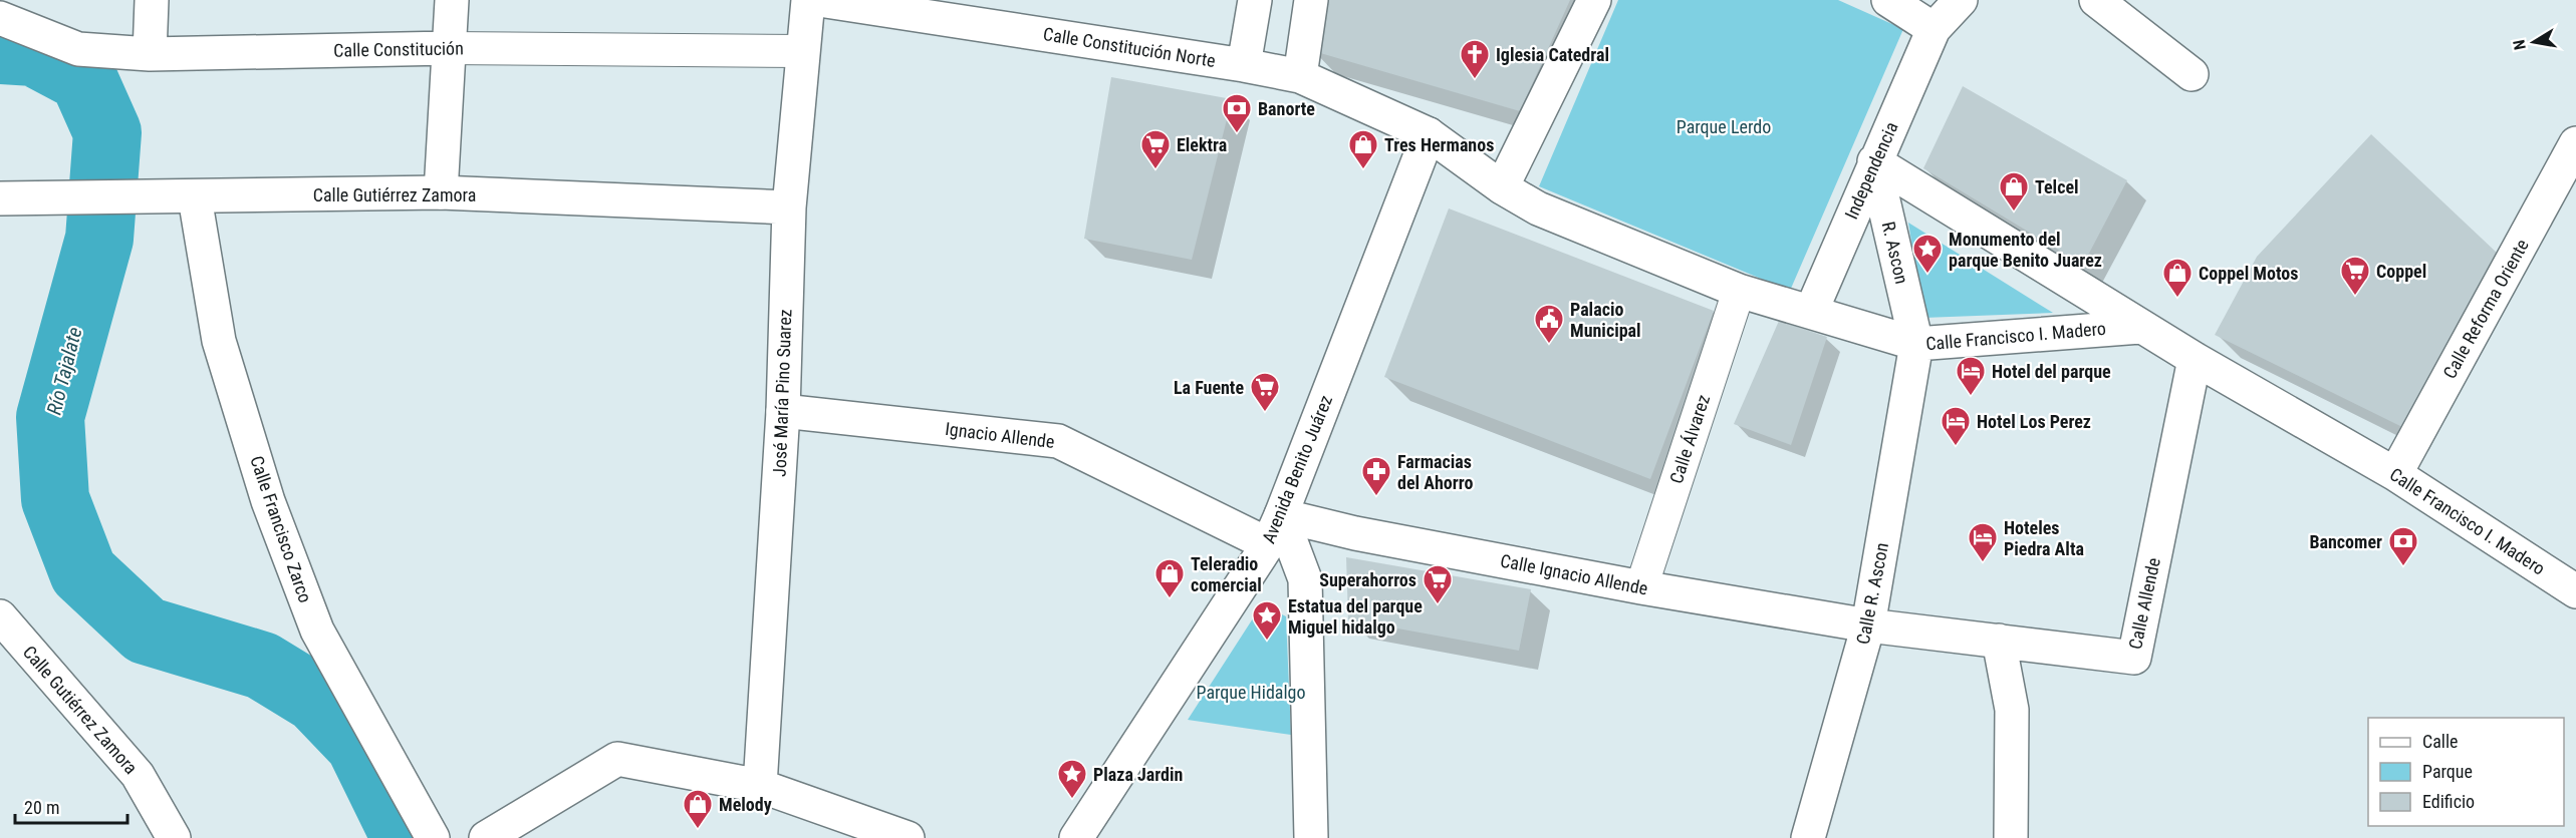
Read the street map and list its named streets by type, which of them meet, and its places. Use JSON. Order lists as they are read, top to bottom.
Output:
{
  "streets": {
    "street": [
      "Calle Constitución Norte",
      "Calle Constitución",
      "Independencia",
      "Calle Gutiérrez Zamora",
      "R. Ascon",
      "Calle Reforma Oriente",
      "Calle Francisco I. Madero",
      "José María Pino Suarez",
      "Ignacio Allende",
      "Calle Álvarez",
      "Avenida Benito Juárez",
      "Calle Francisco Zarco",
      "Calle Ignacio Allende",
      "Calle R. Ascon",
      "Calle Allende"
    ]
  },
  "crossings": [
    ["Calle Constitución Norte", "Calle Francisco I. Madero"],
    ["Calle Constitución Norte", "Avenida Benito Juárez"],
    ["Calle Constitución", "José María Pino Suarez"],
    ["Independencia", "R. Ascon"],
    ["Independencia", "Calle Francisco I. Madero"],
    ["Calle Gutiérrez Zamora", "José María Pino Suarez"],
    ["Calle Gutiérrez Zamora", "Calle Francisco Zarco"],
    ["R. Ascon", "Calle Francisco I. Madero"],
    ["R. Ascon", "Calle R. Ascon"],
    ["Calle Reforma Oriente", "Calle Francisco I. Madero"],
    ["Calle Francisco I. Madero", "Calle Álvarez"],
    ["Calle Francisco I. Madero", "Avenida Benito Juárez"],
    ["Calle Francisco I. Madero", "Calle R. Ascon"],
    ["Calle Francisco I. Madero", "Calle Allende"],
    ["José María Pino Suarez", "Ignacio Allende"],
    ["Ignacio Allende", "Avenida Benito Juárez"],
    ["Ignacio Allende", "Calle Ignacio Allende"],
    ["Calle Álvarez", "Calle Ignacio Allende"],
    ["Avenida Benito Juárez", "Calle Ignacio Allende"],
    ["Calle Ignacio Allende", "Calle R. Ascon"],
    ["Calle Ignacio Allende", "Calle Allende"],
    ["Calle R. Ascon", "Calle Allende"]
  ],
  "water": ["Río Tajalate"],
  "parks": ["Parque Lerdo", "Parque Hidalgo"],
  "places": {
    "church": ["Iglesia Catedral"],
    "bank": ["Banorte", "Bancomer"],
    "supermarket": [
      "Elektra",
      "Coppel",
      "La Fuente",
      "Superahorros"
    ],
    "shop": [
      "Tres Hermanos",
      "Telcel",
      "Coppel Motos",
      "Teleradio comercial",
      "Melody"
    ],
    "place": ["Monumento del parque Benito Juarez", "Estatua del parque Miguel hidalgo", "Plaza Jardin"],
    "public building": ["Palacio Municipal"],
    "hotel": ["Hotel del parque", "Hotel Los Perez", "Hoteles Piedra Alta"],
    "pharmacy": ["Farmacias del Ahorro"]
  },
  "legend": ["Calle", "Parque", "Edificio"],
  "scale_bar": "20 m",
  "north": "left"
}
